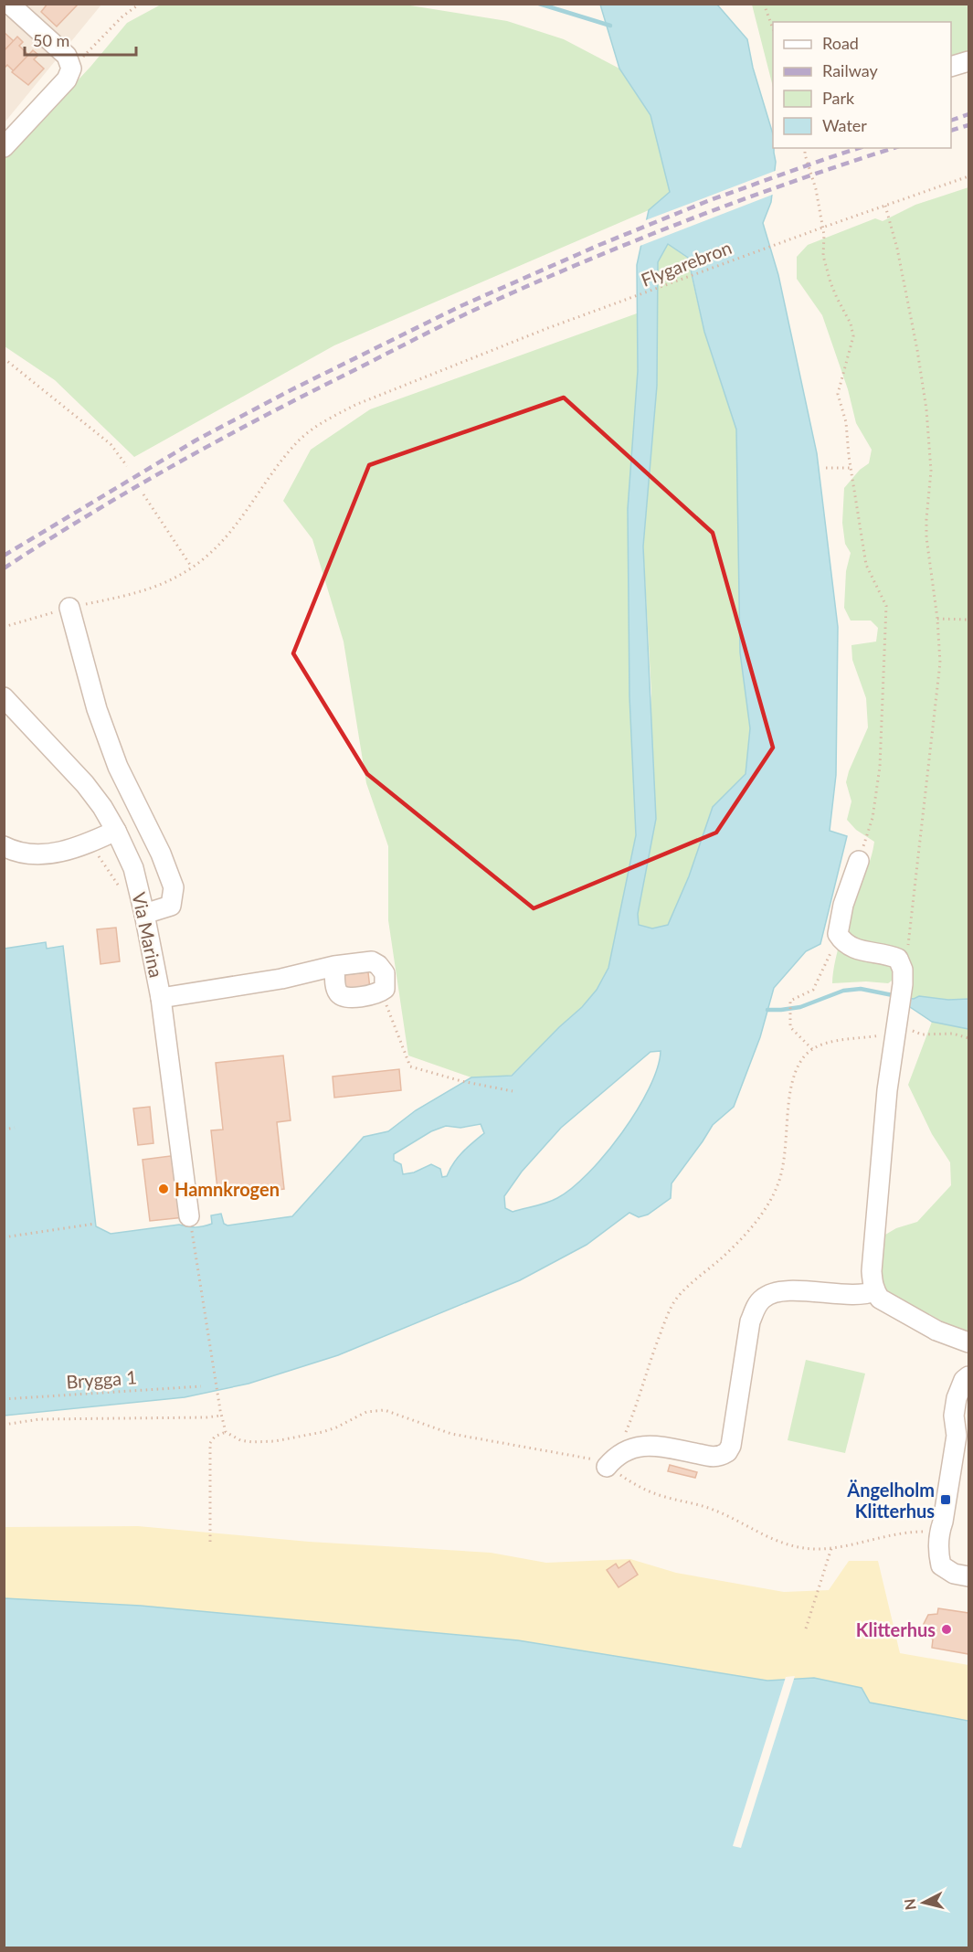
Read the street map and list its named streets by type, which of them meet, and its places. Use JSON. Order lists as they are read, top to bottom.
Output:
{
  "streets": {
    "street": ["Via Marina"],
    "path": ["Flygarebron", "Brygga 1"]
  },
  "places": {
    "other": ["Hamnkrogen", "Klitterhus"],
    "transit": ["Ängelholm Klitterhus"]
  },
  "legend": [
    "Road",
    "Railway",
    "Park",
    "Water"
  ],
  "scale_bar": "50 m",
  "north": "left"
}
